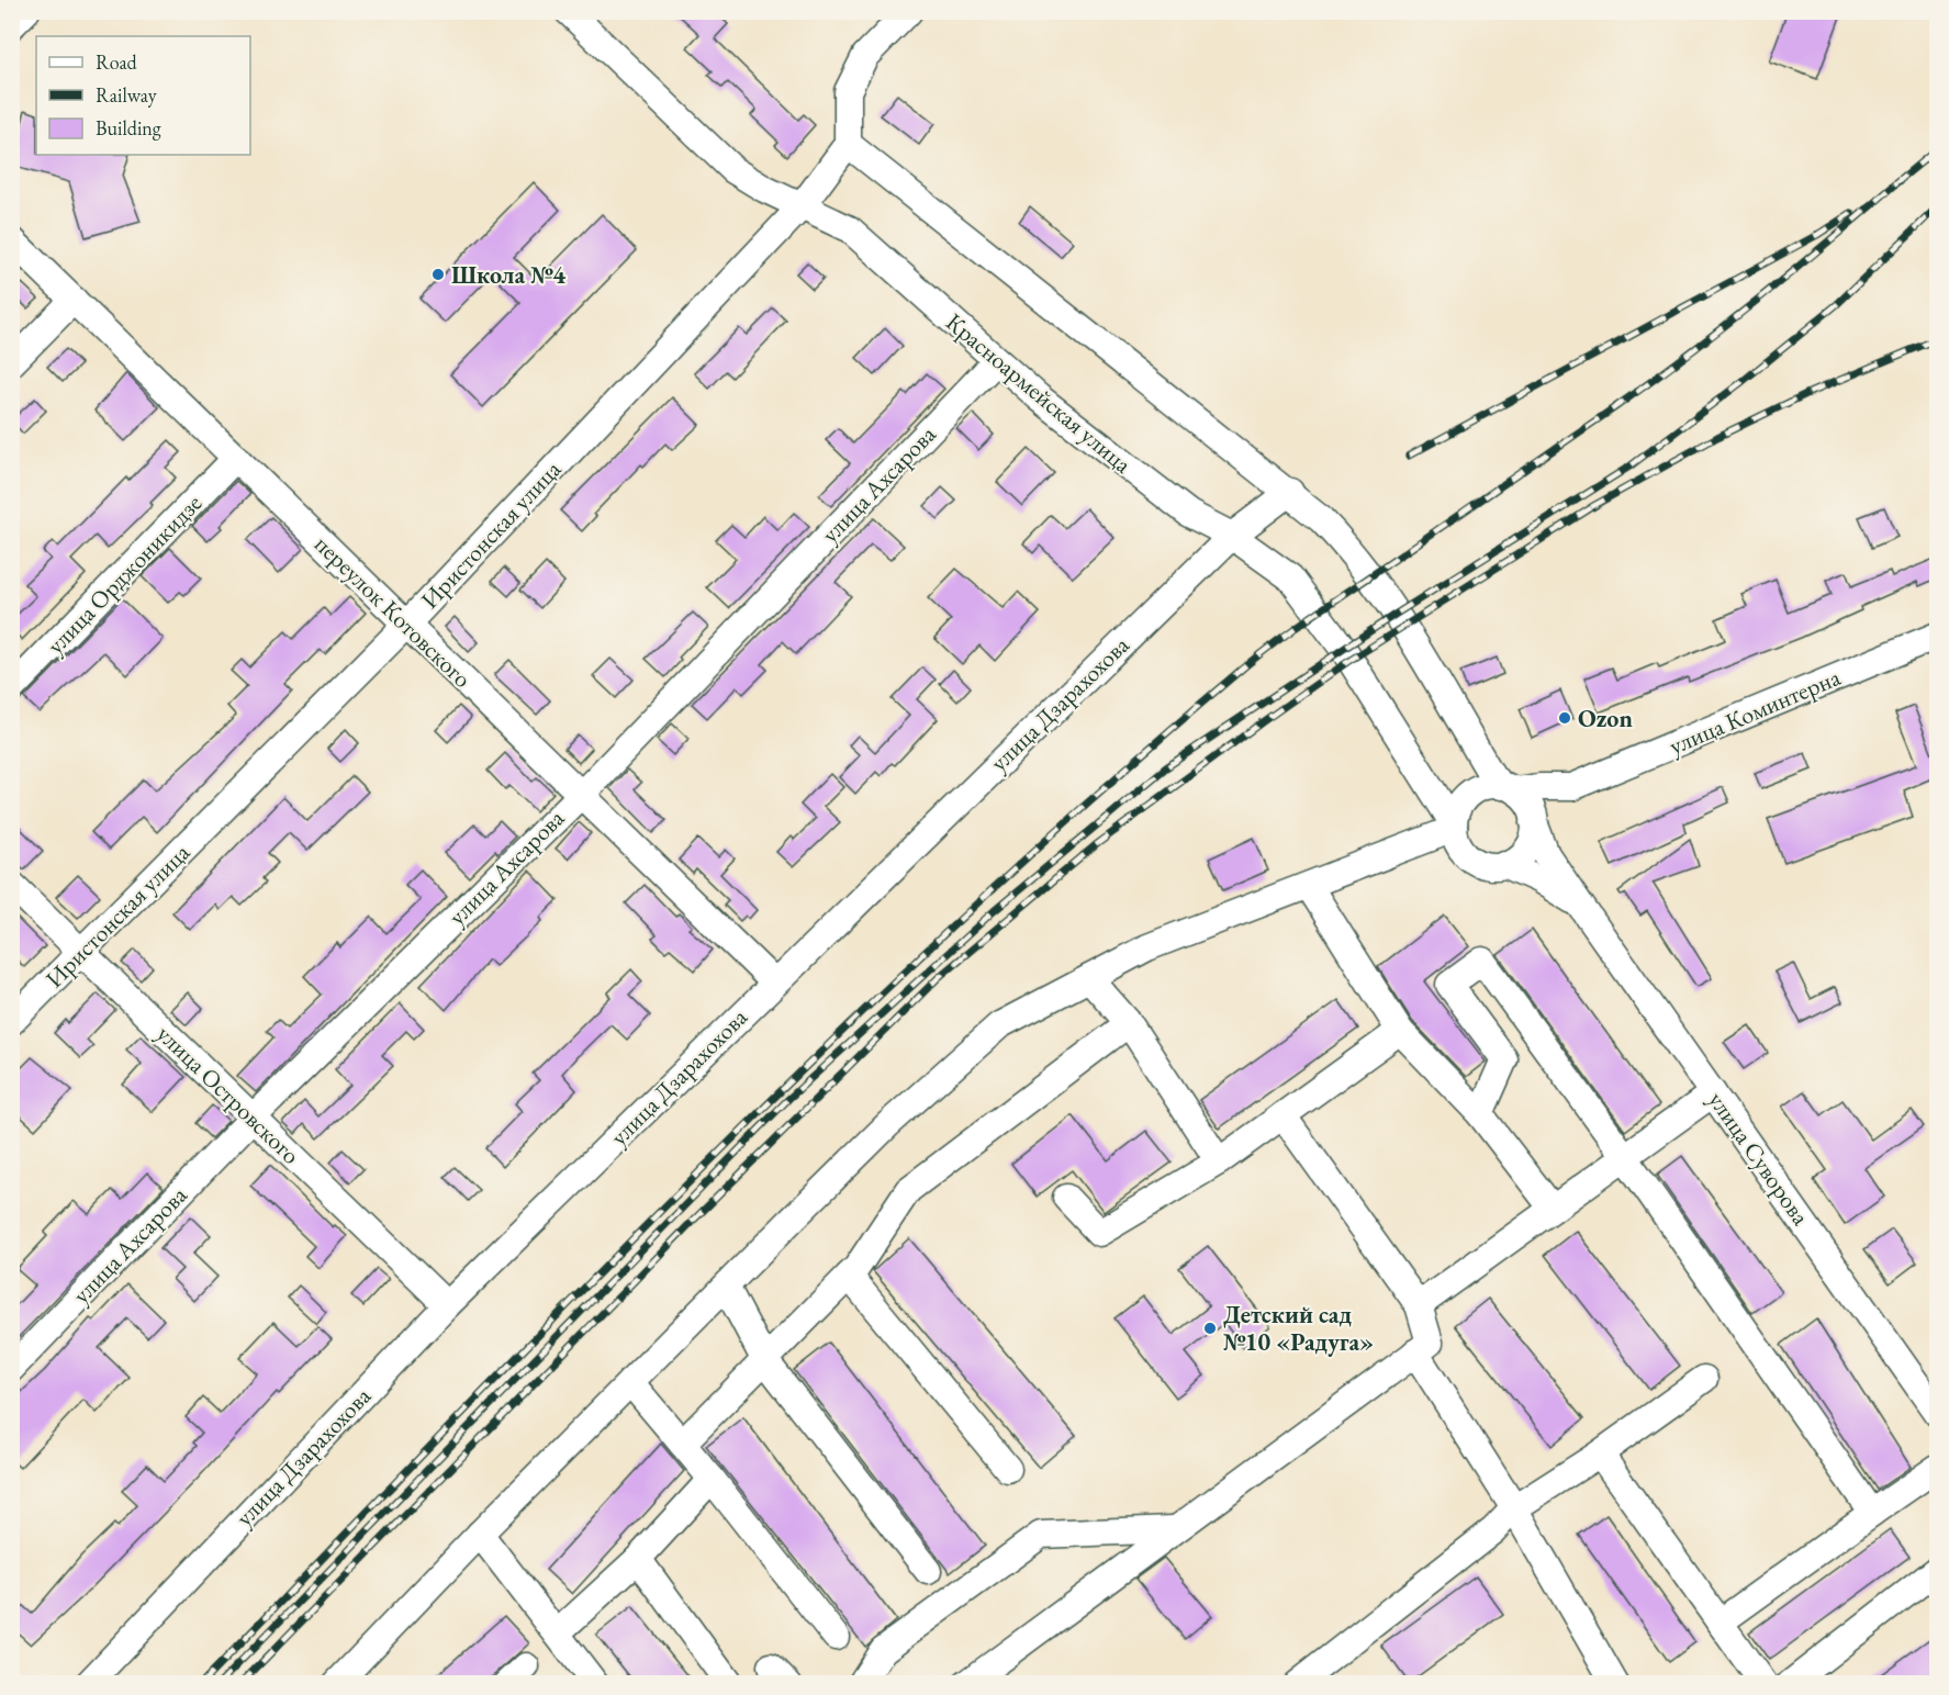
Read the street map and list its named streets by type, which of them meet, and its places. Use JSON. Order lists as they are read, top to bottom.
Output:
{
  "streets": {
    "street": [
      "Красноармейская улица",
      "улица Ахсарова",
      "Иристонская улица",
      "улица Орджоникидзе",
      "переулок Котовского",
      "улица Дзарахохова",
      "улица Коминтерна",
      "улица Островского",
      "улица Суворова"
    ]
  },
  "crossings": [
    ["Красноармейская улица", "улица Ахсарова"],
    ["Красноармейская улица", "Иристонская улица"],
    ["Красноармейская улица", "улица Дзарахохова"],
    ["Красноармейская улица", "улица Коминтерна"],
    ["Красноармейская улица", "улица Суворова"],
    ["улица Ахсарова", "переулок Котовского"],
    ["улица Ахсарова", "улица Островского"],
    ["Иристонская улица", "переулок Котовского"],
    ["Иристонская улица", "улица Островского"],
    ["улица Орджоникидзе", "переулок Котовского"],
    ["переулок Котовского", "улица Дзарахохова"],
    ["улица Дзарахохова", "улица Островского"],
    ["улица Коминтерна", "улица Суворова"]
  ],
  "places": ["Школа №4", "Ozon", "Детский сад №10 «Радуга»"],
  "legend": ["Road", "Railway", "Building"]
}
